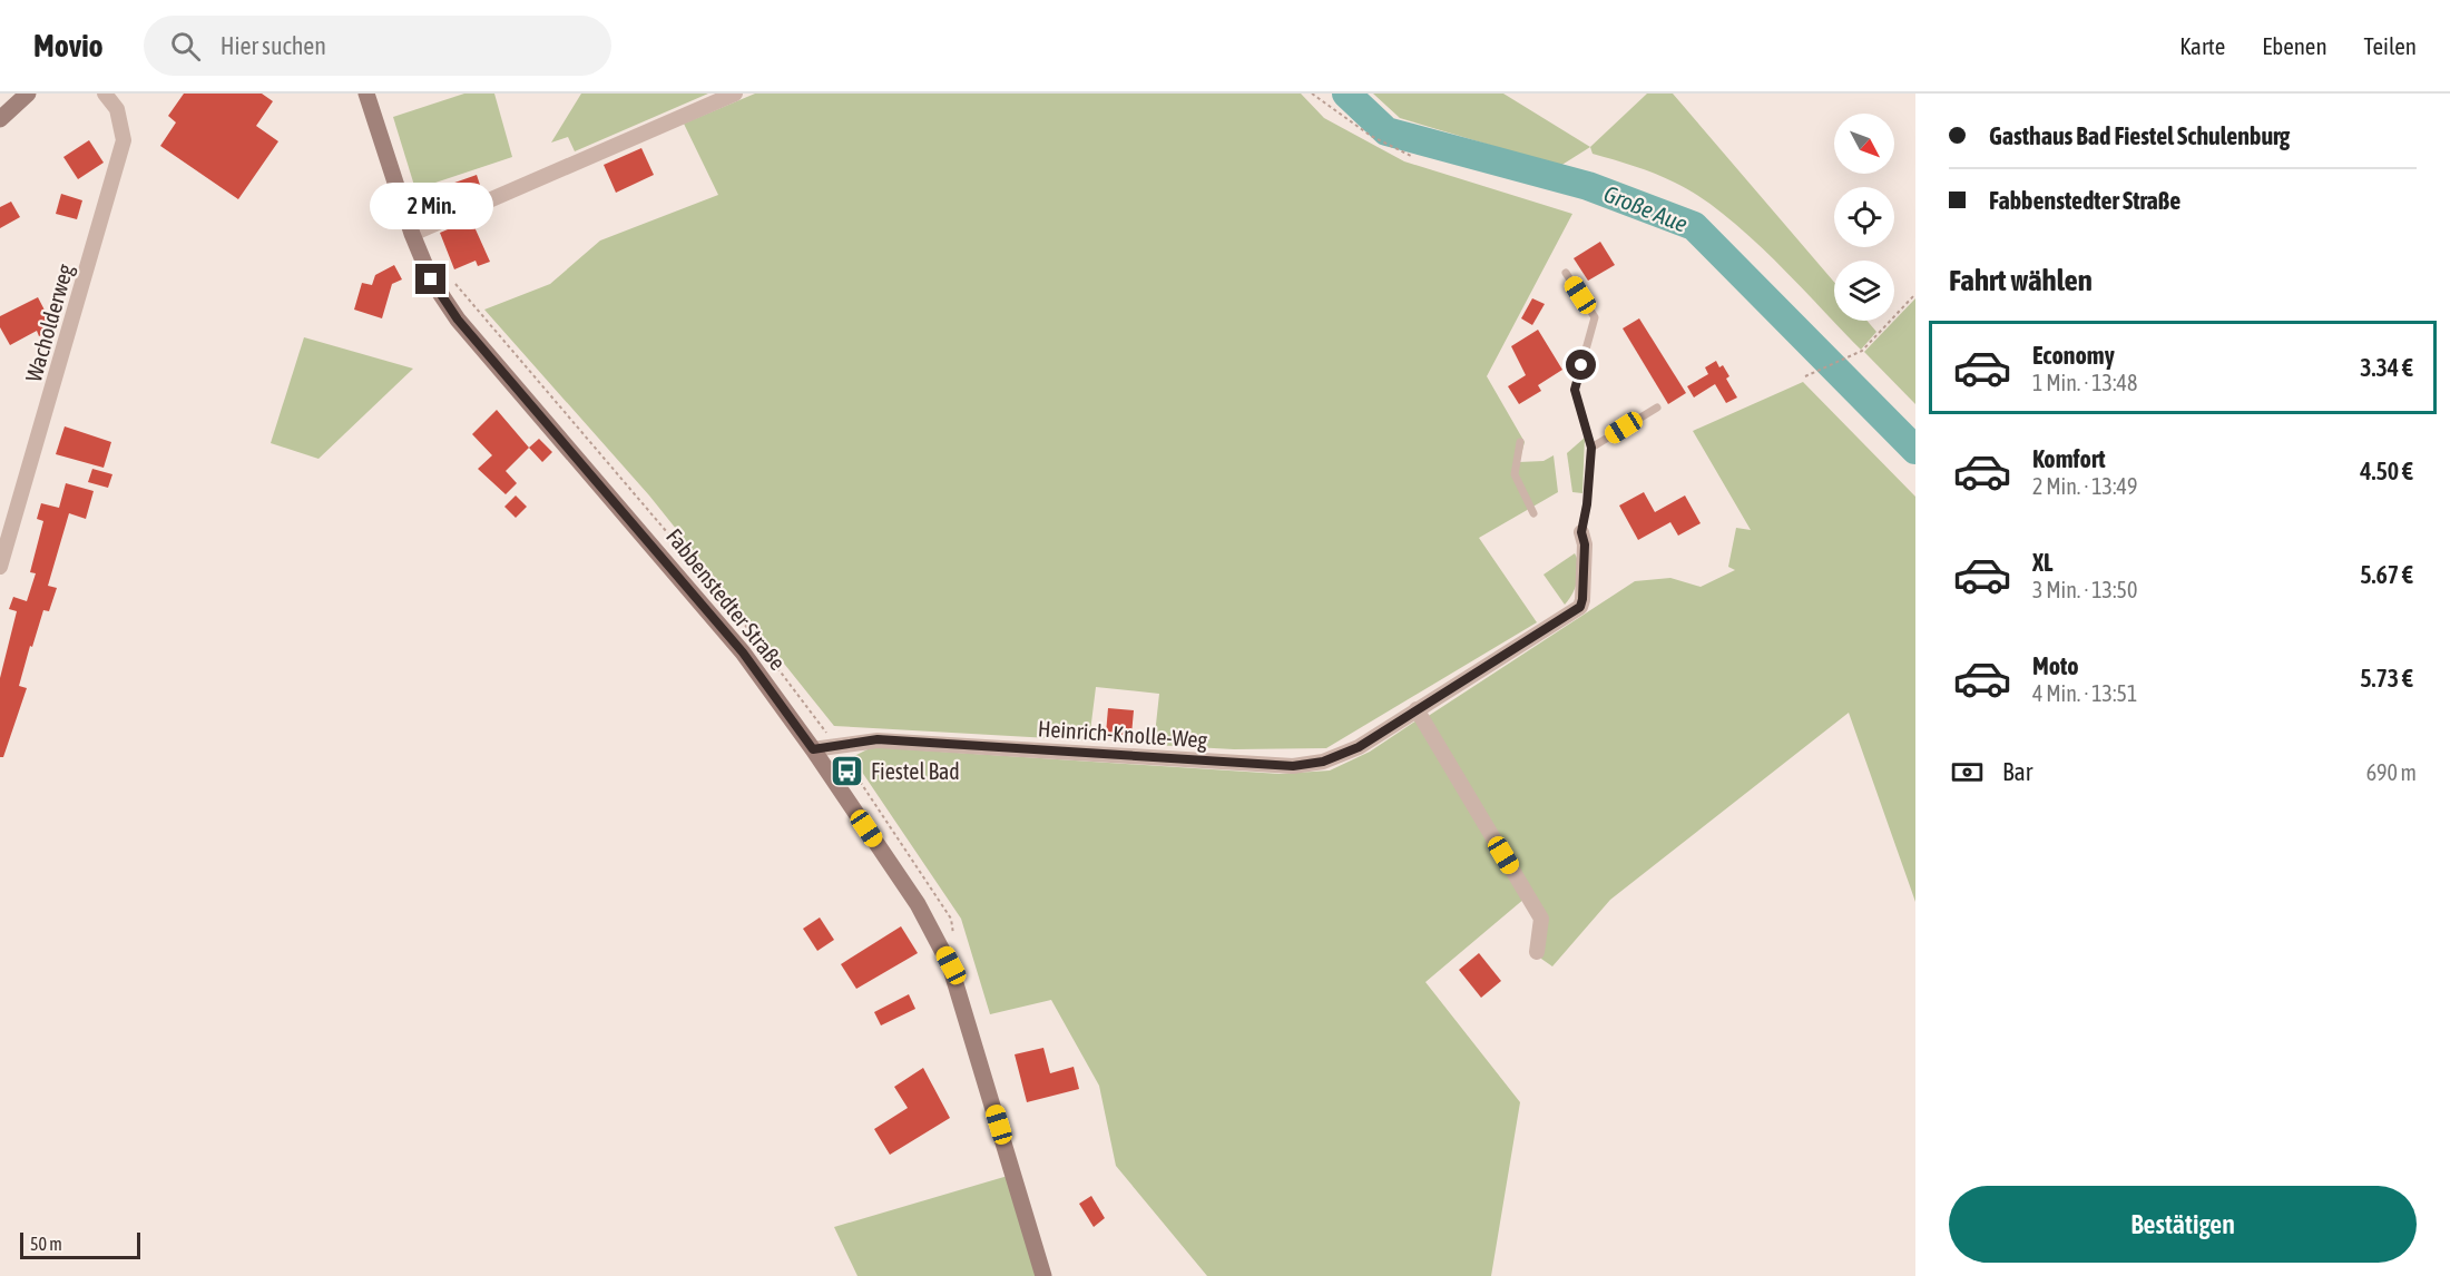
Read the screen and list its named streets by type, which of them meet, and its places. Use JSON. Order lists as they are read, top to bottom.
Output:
{
  "streets": {
    "street": ["Wacholderweg", "Fabbenstedter Straße", "Heinrich-Knolle-Weg"]
  },
  "crossings": [
    ["Fabbenstedter Straße", "Heinrich-Knolle-Weg"]
  ],
  "water": ["Große Aue"],
  "places": {
    "bus stop": ["Fiestel Bad"]
  },
  "scale_bar": "50 m",
  "north": "bottom right",
  "page": {
    "header": "Movio",
    "search": "Hier suchen",
    "nav": ["Karte", "Ebenen", "Teilen"],
    "banner": ["Gasthaus Bad Fiestel Schulenburg", "Fabbenstedter Straße"],
    "bubble": "2 Min.",
    "heading": "Fahrt wählen",
    "list": [
      {
        "name": "Economy",
        "note": "1 Min. · 13:48",
        "value": "3.34 €"
      },
      {
        "name": "Komfort",
        "note": "2 Min. · 13:49",
        "value": "4.50 €"
      },
      {
        "name": "XL",
        "note": "3 Min. · 13:50",
        "value": "5.67 €"
      },
      {
        "name": "Moto",
        "note": "4 Min. · 13:51",
        "value": "5.73 €"
      }
    ],
    "pay": ["Bar", "690 m"],
    "buttons": "Bestätigen",
    "scale": "50 m"
  }
}
